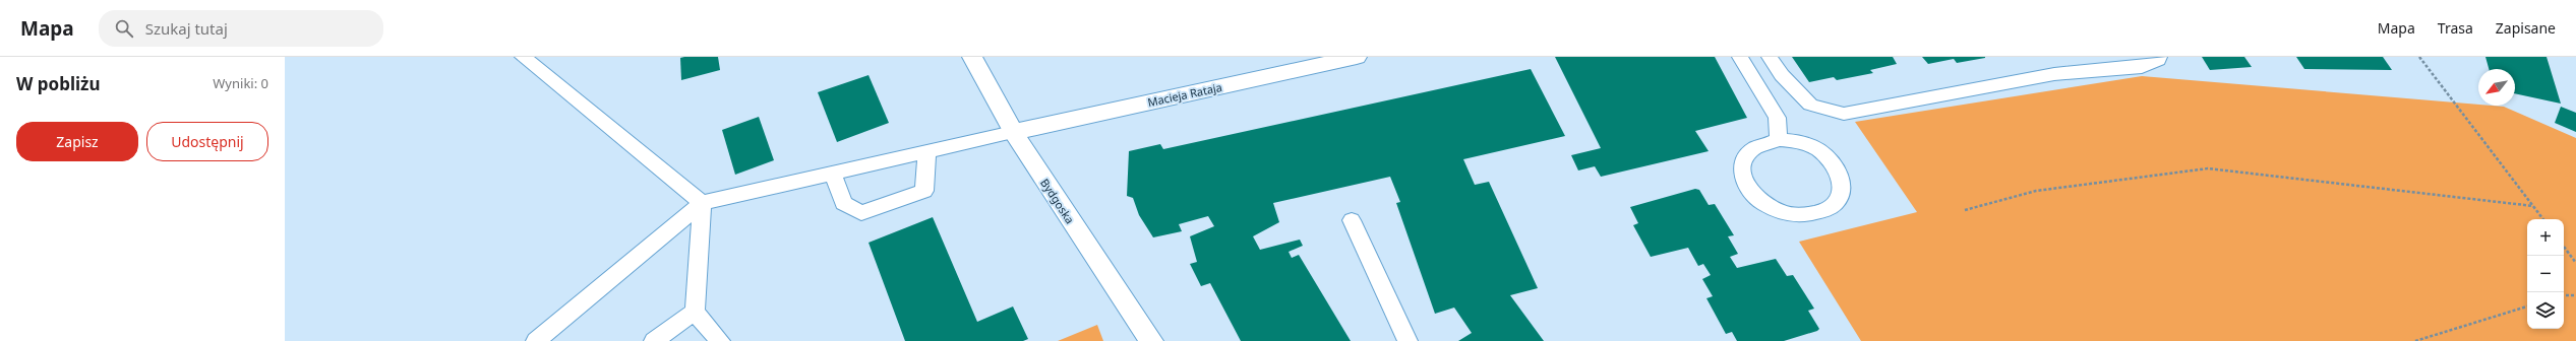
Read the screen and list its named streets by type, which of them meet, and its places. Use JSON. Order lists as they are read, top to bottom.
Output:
{
  "streets": {
    "street": ["Macieja Rataja", "Bydgoska"]
  },
  "crossings": [
    ["Macieja Rataja", "Bydgoska"]
  ],
  "north": "bottom left",
  "page": {
    "header": "Mapa",
    "search": "Szukaj tutaj",
    "nav": ["Mapa", "Trasa", "Zapisane"],
    "heading": ["W pobliżu", "Wyniki: 0"],
    "buttons": ["Zapisz", "Udostępnij"],
    "map_buttons": ["+", "−"]
  }
}
